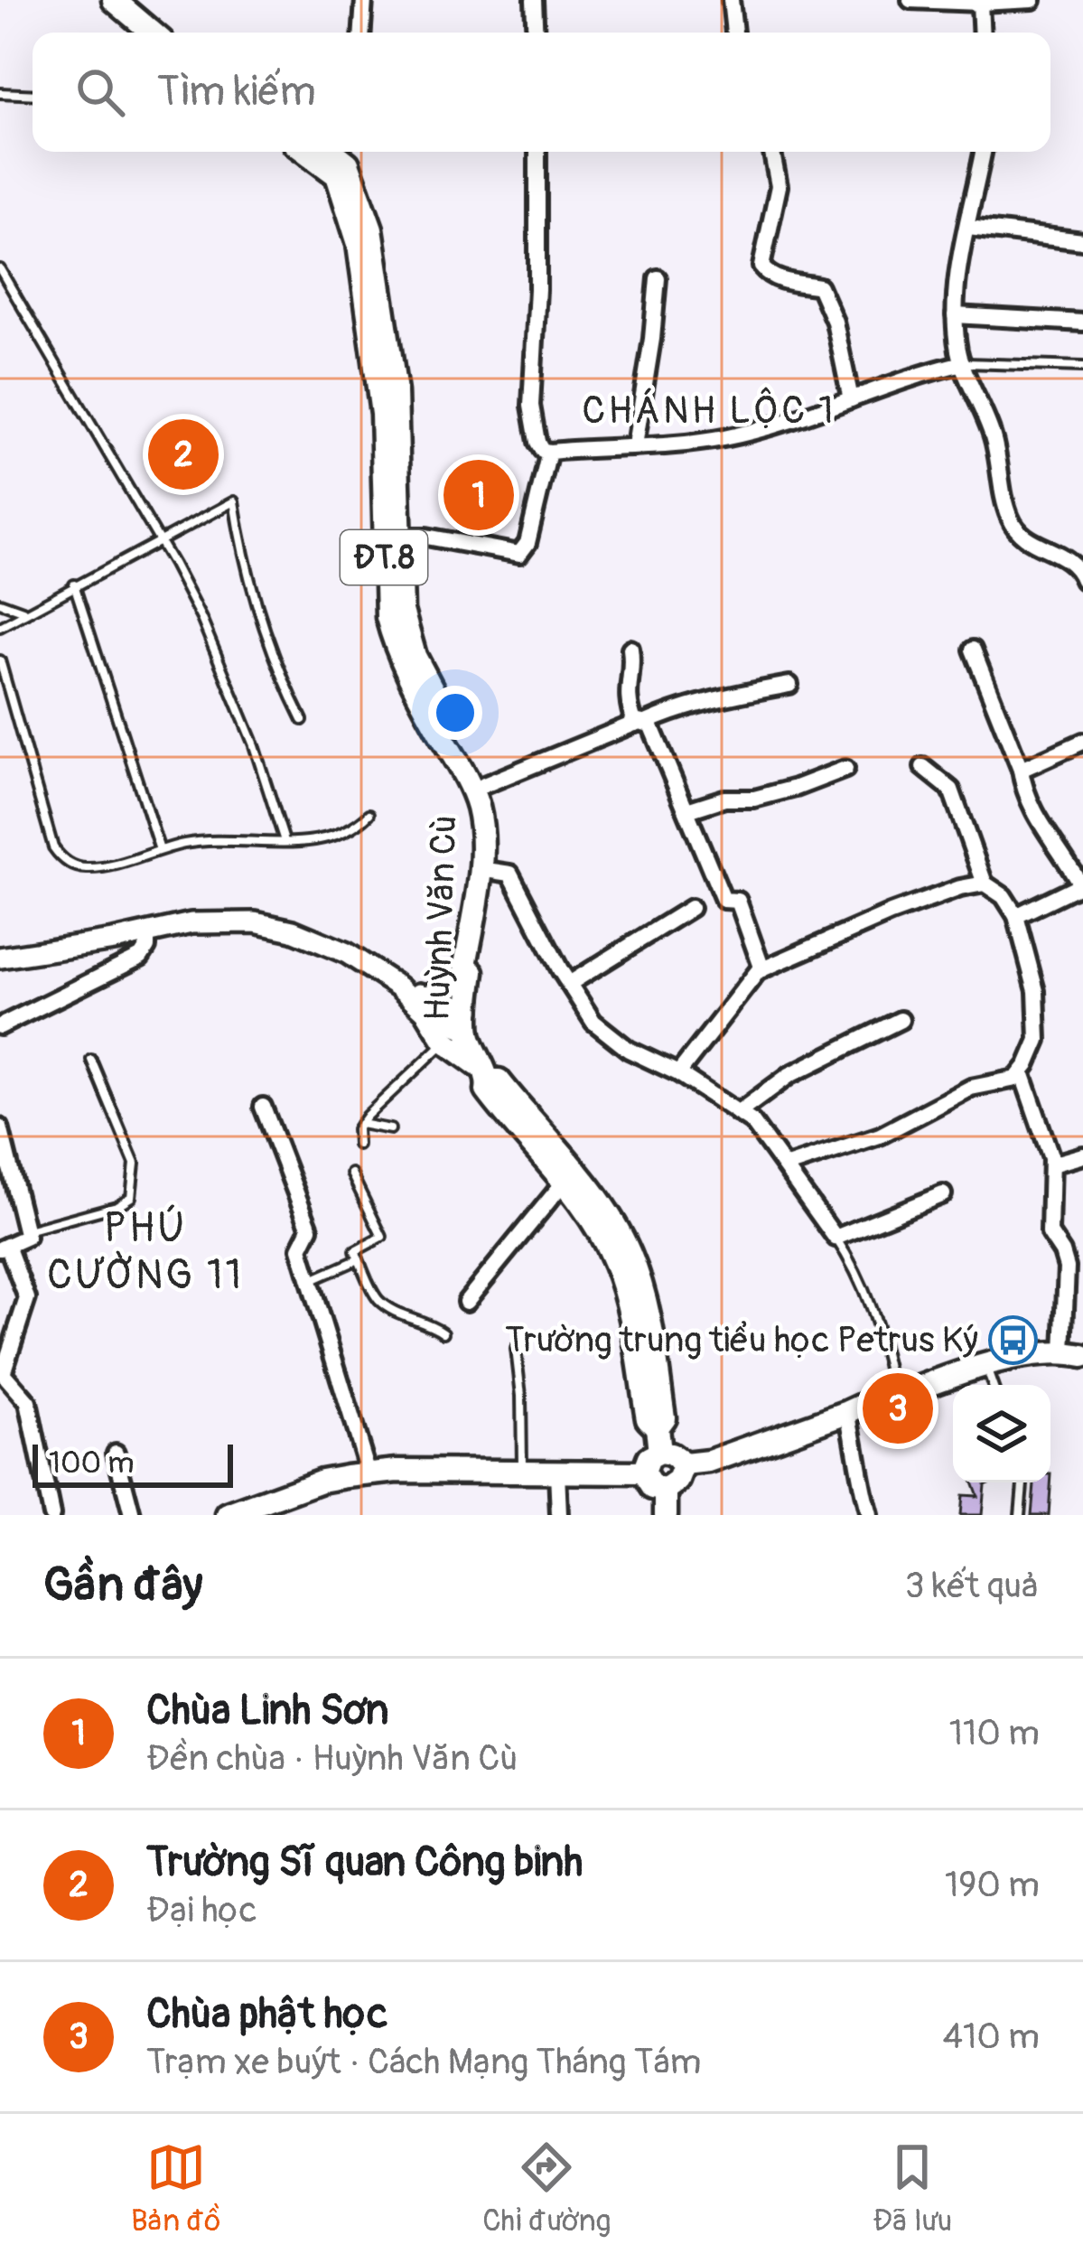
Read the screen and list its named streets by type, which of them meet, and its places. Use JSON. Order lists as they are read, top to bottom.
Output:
{
  "streets": {
    "main road": ["ĐT.8", "Huỳnh Văn Cù"]
  },
  "districts": ["CHÁNH LỘC 1", "PHÚ CƯỜNG 11"],
  "places": {
    "bus stop": ["Trường trung tiểu học Petrus Ký"]
  },
  "scale_bar": "100 m",
  "page": {
    "search": "Tìm kiếm",
    "pins": ["2", "1", "3"],
    "scale": "100 m",
    "heading": ["Gần đây", "3 kết quả"],
    "list": [
      {
        "mark": "1",
        "name": "Chùa Linh Sơn",
        "note": "Đền chùa · Huỳnh Văn Cù",
        "value": "110 m"
      },
      {
        "mark": "2",
        "name": "Trường Sĩ quan Công binh",
        "note": "Đại học",
        "value": "190 m"
      },
      {
        "mark": "3",
        "name": "Chùa phật học",
        "note": "Trạm xe buýt · Cách Mạng Tháng Tám",
        "value": "410 m"
      }
    ],
    "nav": ["Bản đồ", "Chỉ đường", "Đã lưu"]
  }
}
